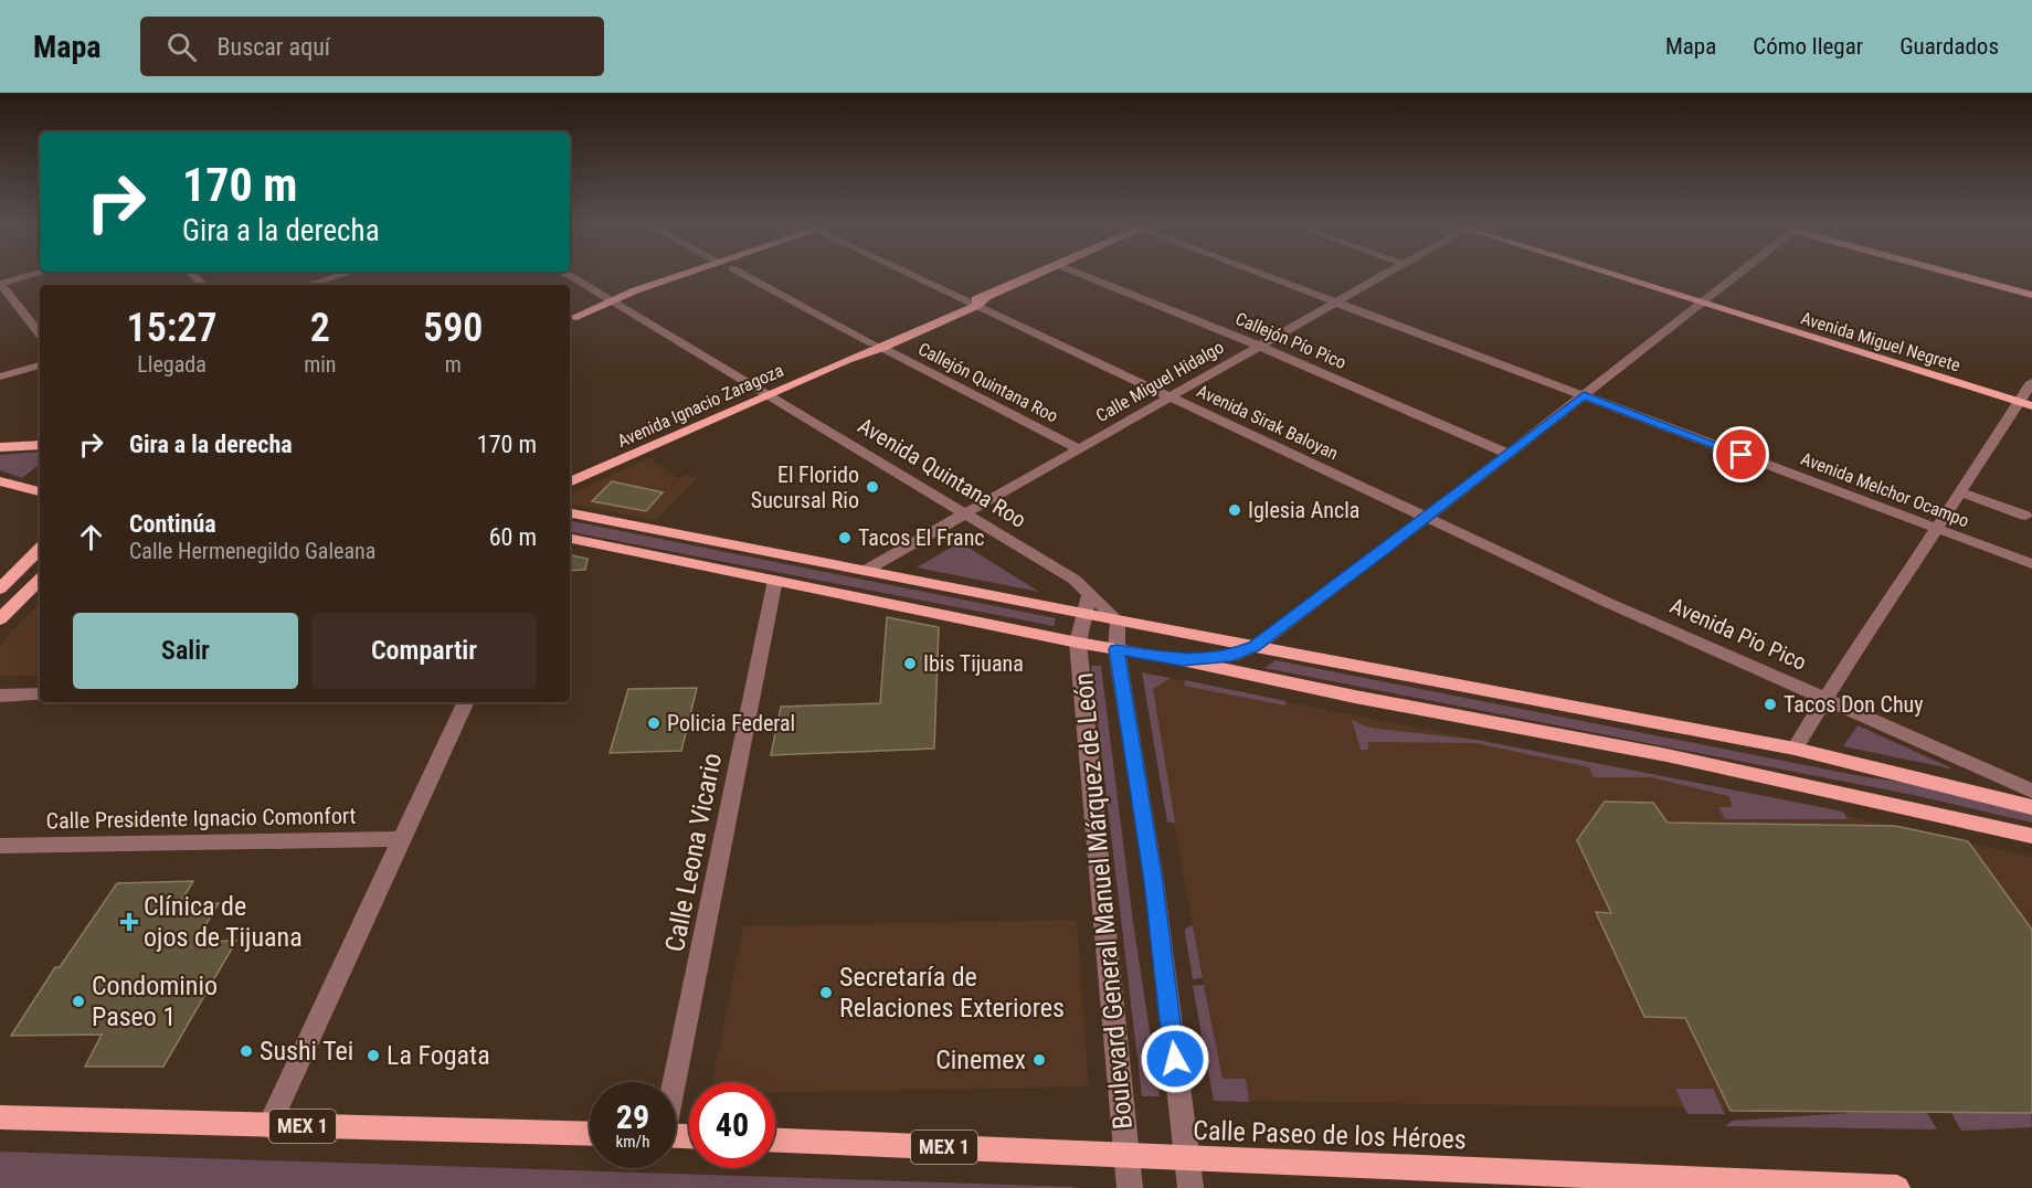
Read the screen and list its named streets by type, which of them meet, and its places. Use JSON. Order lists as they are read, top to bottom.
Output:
{
  "streets": {
    "main road": [
      "Avenida Miguel Negrete",
      "Avenida Ignacio Zaragoza",
      "MEX 1",
      "Calle Paseo de los Héroes"
    ],
    "street": [
      "Callejón Pío Pico",
      "Calle Miguel Hidalgo",
      "Callejón Quintana Roo",
      "Avenida Sirak Baloyan",
      "Avenida Quintana Roo",
      "Avenida Melchor Ocampo",
      "Avenida Pio Pico",
      "Calle Presidente Ignacio Comonfort",
      "Calle Leona Vicario",
      "Boulevard General Manuel Márquez de León"
    ]
  },
  "crossings": [
    ["Callejón Pío Pico", "Calle Miguel Hidalgo"],
    ["Calle Miguel Hidalgo", "Callejón Quintana Roo"],
    ["Calle Miguel Hidalgo", "Avenida Sirak Baloyan"],
    ["Calle Miguel Hidalgo", "Avenida Quintana Roo"],
    ["Calle Miguel Hidalgo", "Avenida Melchor Ocampo"],
    ["Callejón Quintana Roo", "Avenida Ignacio Zaragoza"],
    ["Avenida Ignacio Zaragoza", "Avenida Sirak Baloyan"],
    ["Avenida Ignacio Zaragoza", "Avenida Quintana Roo"],
    ["Avenida Sirak Baloyan", "Avenida Pio Pico"],
    ["Avenida Quintana Roo", "Boulevard General Manuel Márquez de León"],
    ["Boulevard General Manuel Márquez de León", "Calle Paseo de los Héroes"]
  ],
  "places": {
    "other": [
      "El Florido Sucursal Rio",
      "Iglesia Ancla",
      "Tacos El Franc",
      "Ibis Tijuana",
      "Tacos Don Chuy",
      "Policia Federal",
      "Secretaría de Relaciones Exteriores",
      "Condominio Paseo 1",
      "Sushi Tei",
      "La Fogata",
      "Cinemex"
    ],
    "health": ["Clínica de ojos de Tijuana"]
  },
  "page": {
    "header": "Mapa",
    "search": "Buscar aquí",
    "nav": ["Mapa", "Cómo llegar", "Guardados"],
    "turn": ["170 m", "Gira a la derecha"],
    "eta": [
      "15:27",
      "Llegada",
      "2",
      "min",
      "590",
      "m"
    ],
    "list": [
      {
        "name": "Gira a la derecha",
        "value": "170 m"
      },
      {
        "name": "Continúa",
        "note": "Calle Hermenegildo Galeana",
        "value": "60 m"
      }
    ],
    "buttons": ["Salir", "Compartir"],
    "speed": "29 km/h",
    "limit": "40"
  }
}
